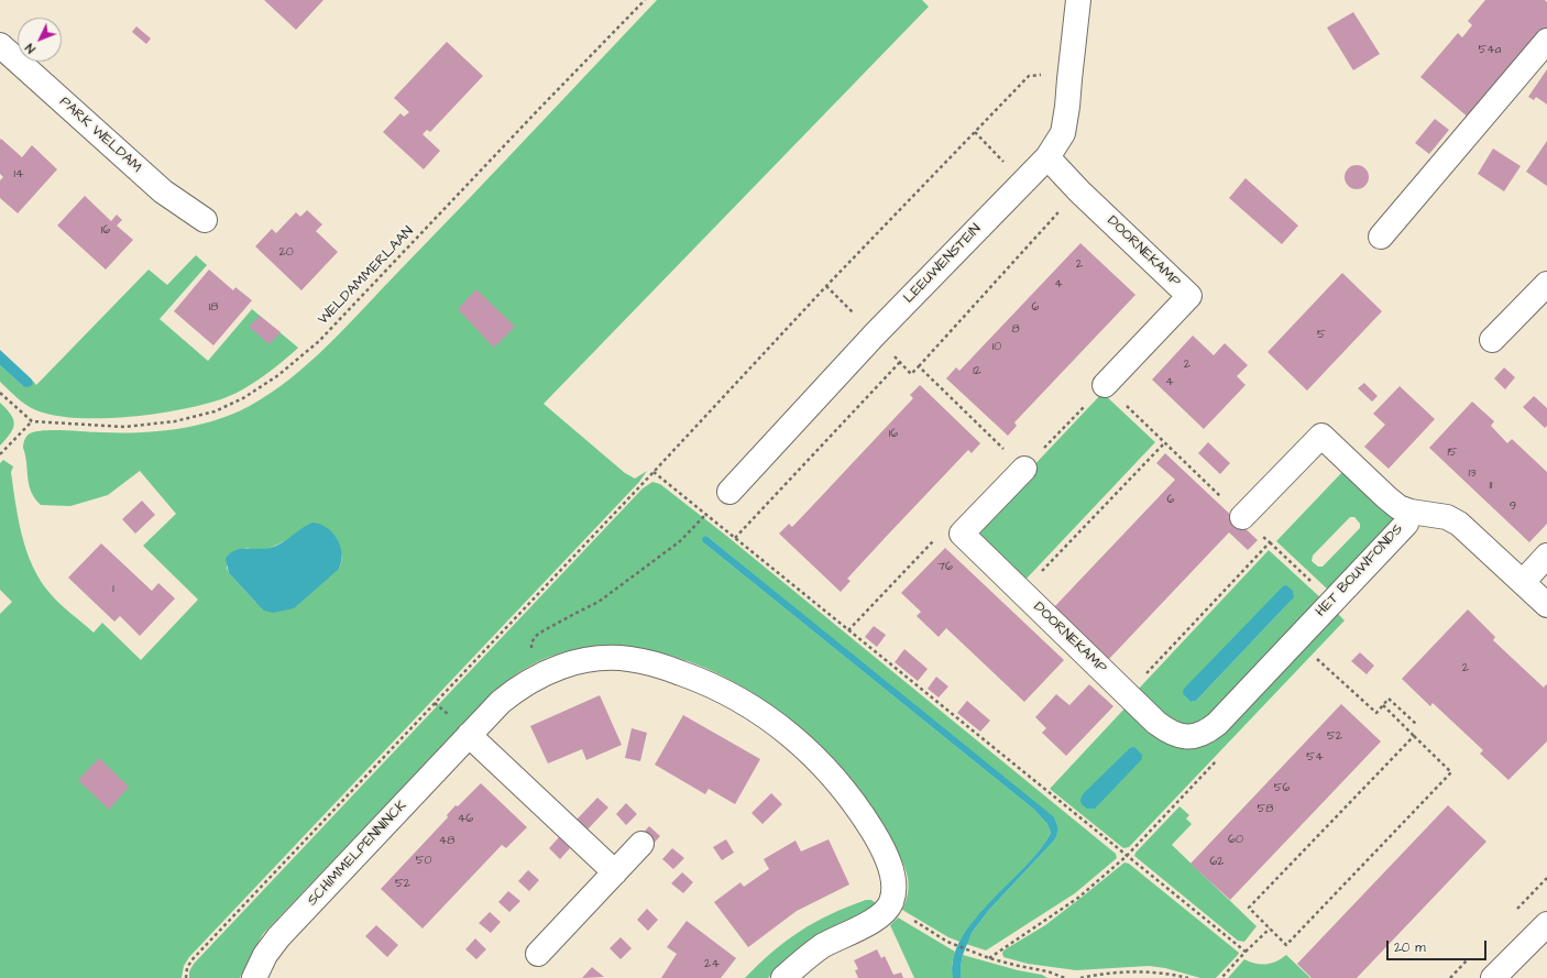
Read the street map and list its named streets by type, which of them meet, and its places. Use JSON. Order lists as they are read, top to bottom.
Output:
{
  "streets": {
    "street": [
      "PARK WELDAM",
      "DOORNEKAMP",
      "LEEUWENSTEIN",
      "HET BOUWFONDS",
      "SCHIMMELPENNINCK"
    ],
    "path": ["WELDAMMERLAAN"]
  },
  "crossings": [
    ["DOORNEKAMP", "LEEUWENSTEIN"],
    ["DOORNEKAMP", "HET BOUWFONDS"]
  ],
  "house_numbers": [
    "54a",
    "14",
    "16",
    "20",
    "2",
    "4",
    "18",
    "6",
    "8",
    "5",
    "10",
    "2",
    "12",
    "4",
    "16",
    "15",
    "13",
    "11",
    "6",
    "9",
    "76",
    "1",
    "2",
    "52",
    "54",
    "56",
    "58",
    "46",
    "60",
    "48",
    "50",
    "62",
    "52",
    "24"
  ],
  "scale_bar": "20 m",
  "north": "bottom left"
}
